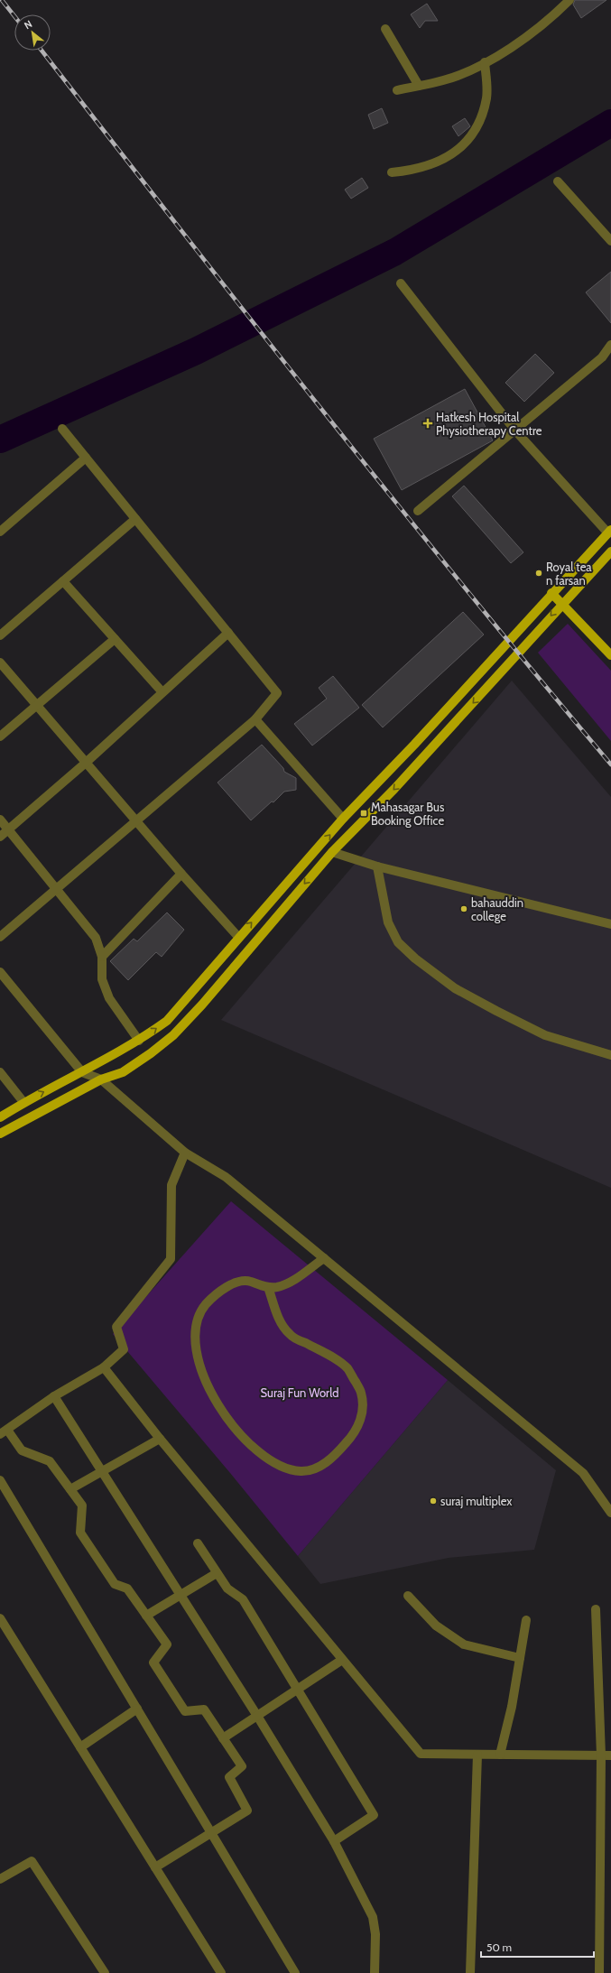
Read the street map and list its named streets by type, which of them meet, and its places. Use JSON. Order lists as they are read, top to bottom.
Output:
{
  "parks": ["Suraj Fun World"],
  "places": {
    "health": ["Hatkesh Hospital Physiotherapy Centre"],
    "other": ["Royal tea n farsan", "bahauddin college", "suraj multiplex"],
    "transit": ["Mahasagar Bus Booking Office"]
  },
  "scale_bar": "50 m",
  "north": "top left"
}
